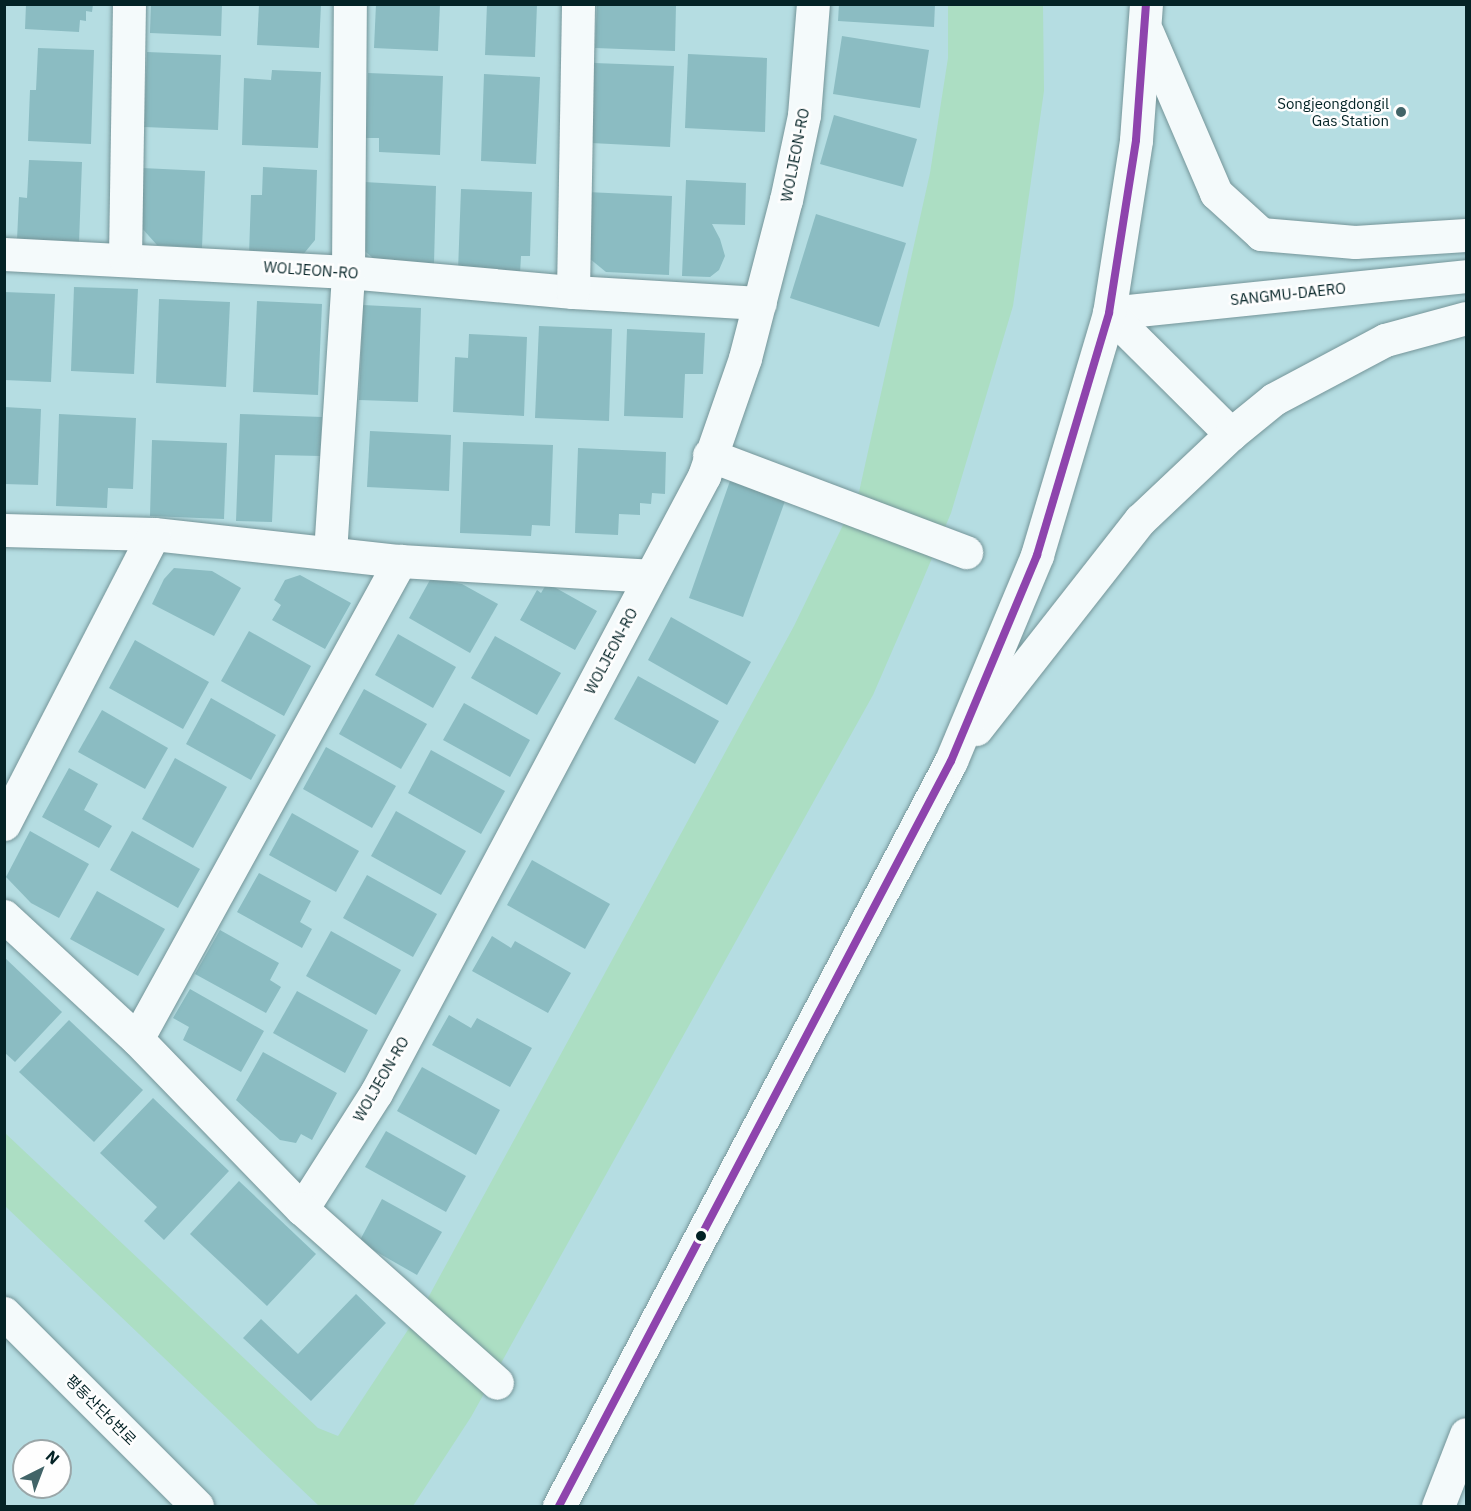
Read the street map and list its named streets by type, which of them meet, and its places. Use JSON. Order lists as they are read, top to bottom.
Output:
{
  "streets": {
    "street": ["WOLJEON-RO", "SANGMU-DAERO", "평동산단6번로"]
  },
  "places": ["Songjeongdongil Gas Station"],
  "north": "top right"
}
